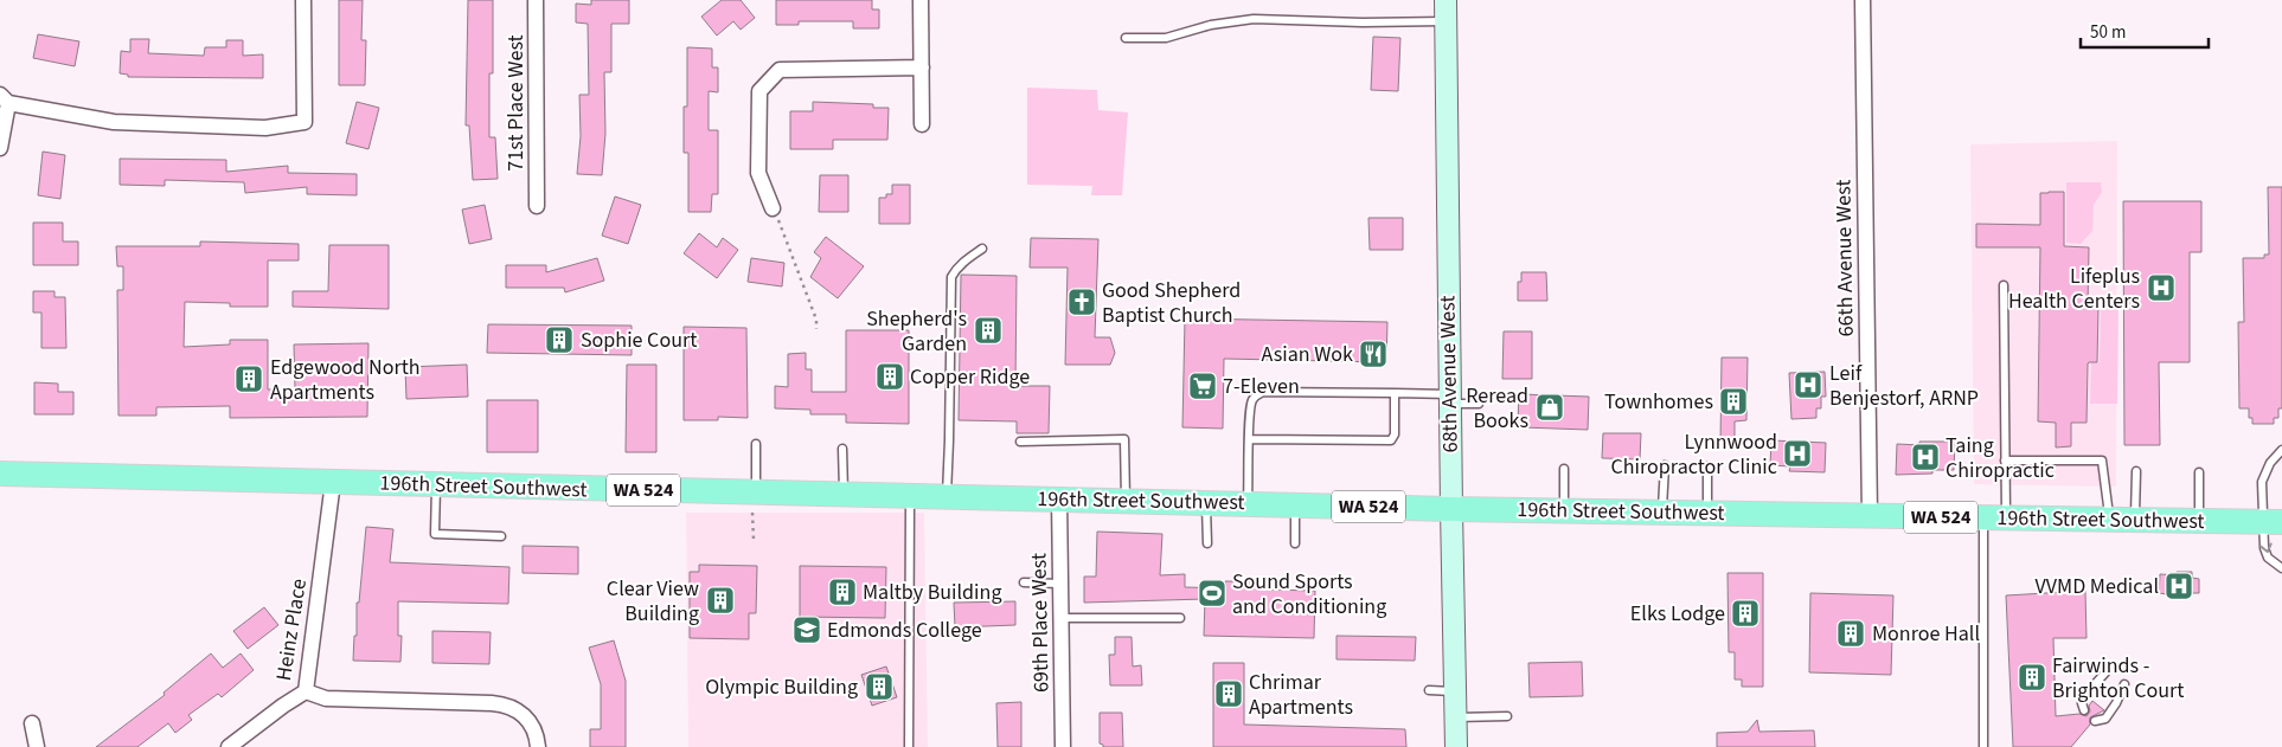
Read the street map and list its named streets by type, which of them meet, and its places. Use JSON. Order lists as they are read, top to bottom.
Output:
{
  "streets": {
    "main road": ["196th Street Southwest", "WA 524"],
    "street": [
      "71st Place West",
      "66th Avenue West",
      "68th Avenue West",
      "69th Place West",
      "Heinz Place"
    ]
  },
  "crossings": [
    ["66th Avenue West", "196th Street Southwest"],
    ["68th Avenue West", "196th Street Southwest"],
    ["196th Street Southwest", "69th Place West"],
    ["196th Street Southwest", "Heinz Place"]
  ],
  "places": {
    "hospital": [
      "Lifeplus Health Centers",
      "Leif Benjestorf, ARNP",
      "Lynnwood Chiropractor Clinic",
      "Taing Chiropractic",
      "VVMD Medical"
    ],
    "church": ["Good Shepherd Baptist Church"],
    "building": [
      "Shepherd's Garden",
      "Sophie Court",
      "Copper Ridge",
      "Edgewood North Apartments",
      "Townhomes",
      "Maltby Building",
      "Clear View Building",
      "Elks Lodge",
      "Monroe Hall",
      "Fairwinds - Brighton Court",
      "Olympic Building",
      "Chrimar Apartments"
    ],
    "restaurant": ["Asian Wok"],
    "supermarket": ["7-Eleven"],
    "shop": ["Reread Books"],
    "sports": ["Sound Sports and Conditioning"],
    "school or university": ["Edmonds College"]
  },
  "scale_bar": "50 m"
}
